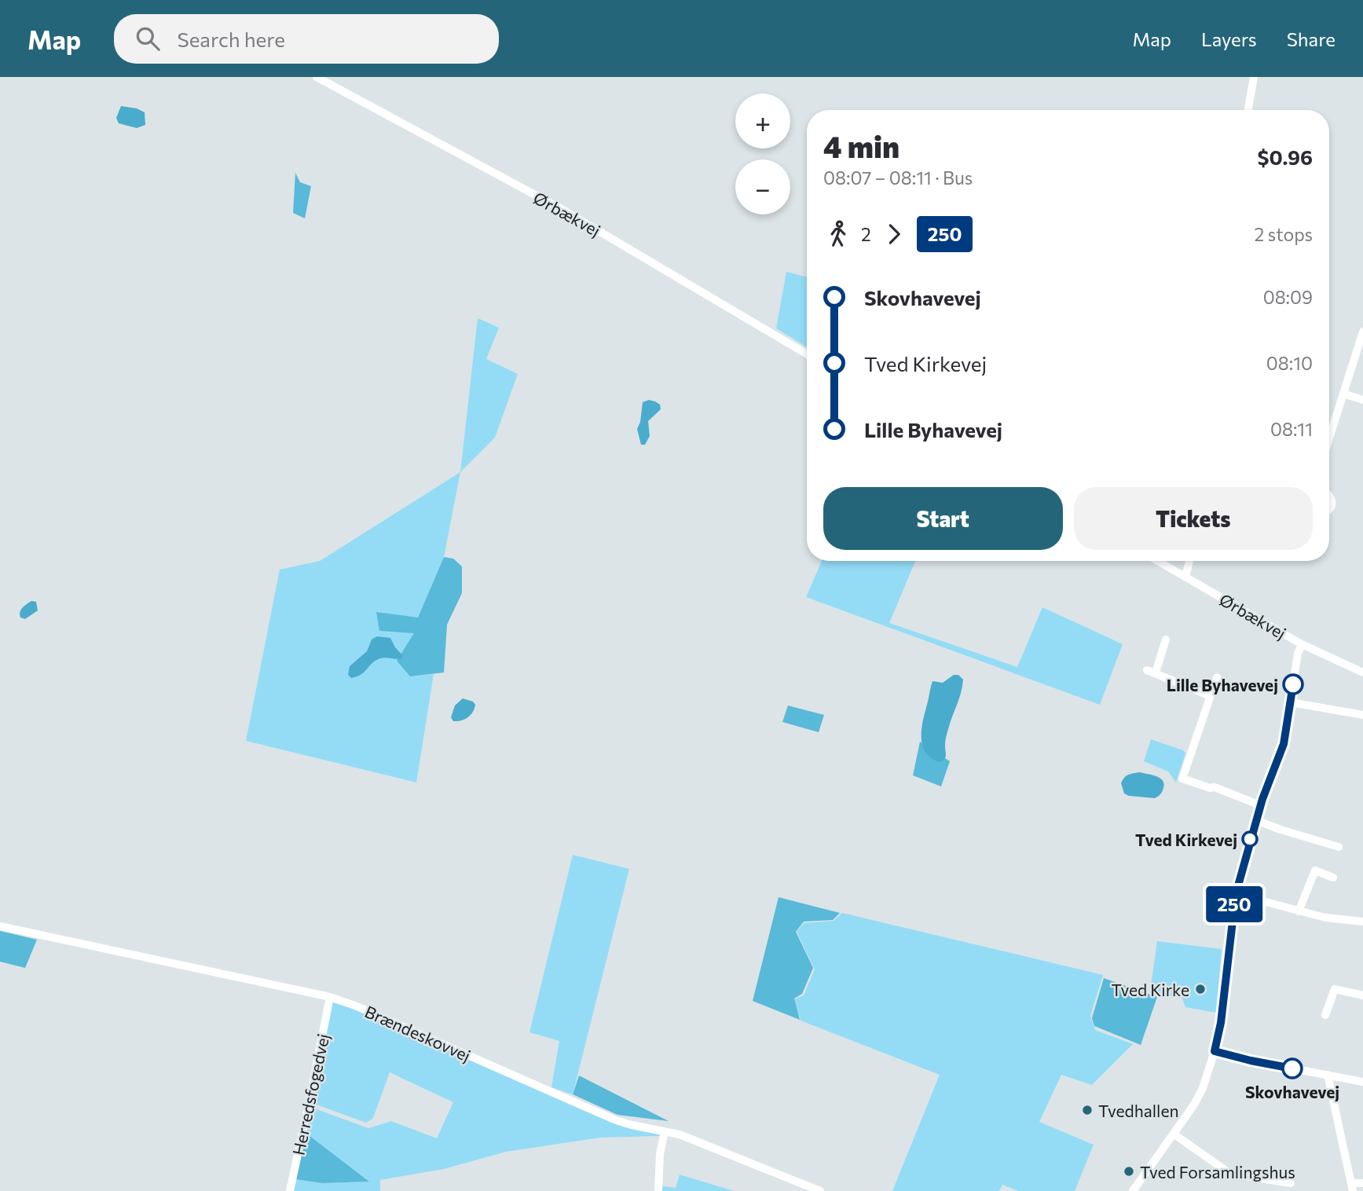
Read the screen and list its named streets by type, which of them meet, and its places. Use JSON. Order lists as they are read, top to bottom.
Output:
{
  "streets": {
    "street": ["Ørbækvej", "Brændeskovvej", "Herredsfogedvej"]
  },
  "crossings": [
    ["Brændeskovvej", "Herredsfogedvej"]
  ],
  "places": [
    "Lille Byhavevej",
    "Tved Kirkevej",
    "Tved Kirke",
    "Skovhavevej",
    "Tvedhallen",
    "Tved Forsamlingshus"
  ],
  "lines": ["bus line 250"],
  "page": {
    "header": "Map",
    "search": "Search here",
    "nav": ["Map", "Layers", "Share"],
    "on_map": "250",
    "map_buttons": ["+", "−"],
    "heading": ["4 min", "08:07 – 08:11 · Bus", "$0.96"],
    "legs": ["2", "250", "2 stops"],
    "list": [
      {
        "name": "Skovhavevej",
        "value": "08:09"
      },
      {
        "name": "Tved Kirkevej",
        "value": "08:10"
      },
      {
        "name": "Lille Byhavevej",
        "value": "08:11"
      }
    ],
    "buttons": ["Start", "Tickets"]
  }
}
